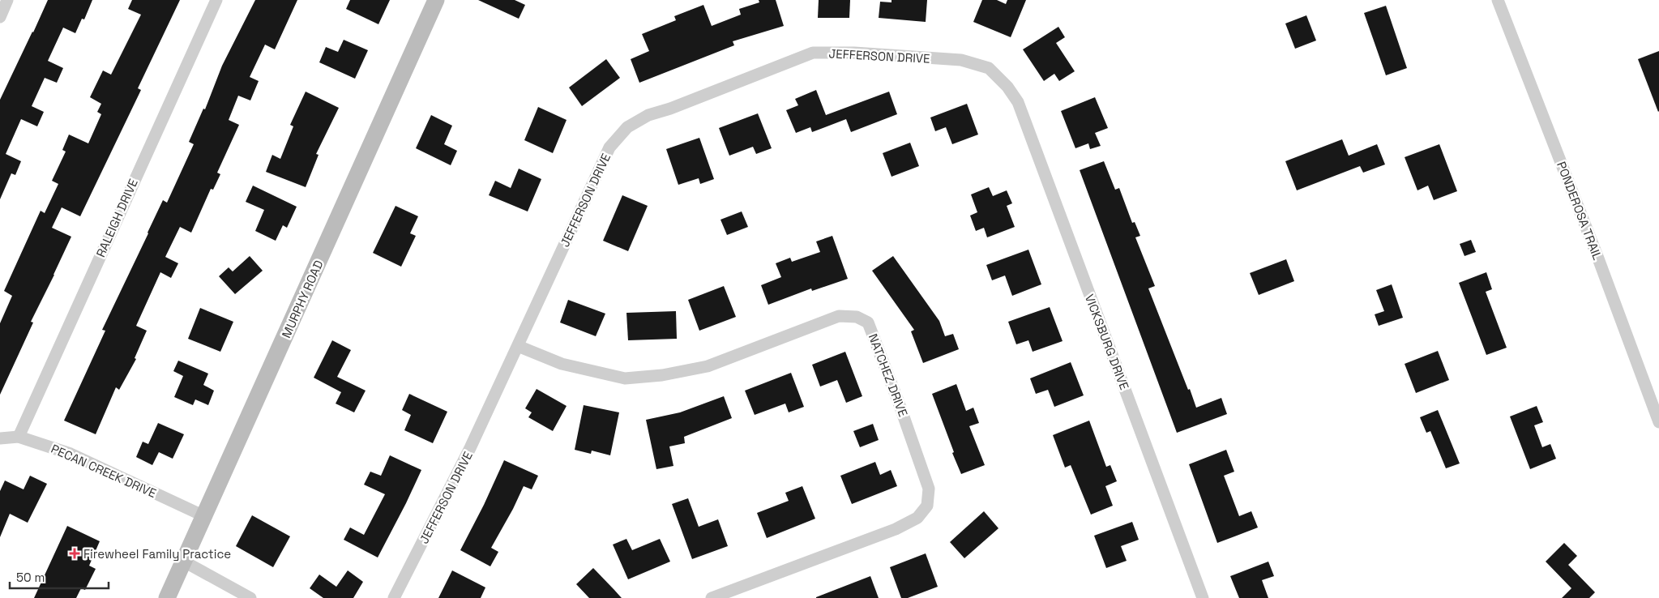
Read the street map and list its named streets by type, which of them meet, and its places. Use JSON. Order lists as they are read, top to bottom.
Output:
{
  "streets": {
    "main road": ["MURPHY ROAD"],
    "street": [
      "JEFFERSON DRIVE",
      "PONDEROSA TRAIL",
      "RALEIGH DRIVE",
      "VICKSBURG DRIVE",
      "NATCHEZ DRIVE",
      "PECAN CREEK DRIVE"
    ]
  },
  "crossings": [
    ["JEFFERSON DRIVE", "VICKSBURG DRIVE"],
    ["JEFFERSON DRIVE", "NATCHEZ DRIVE"],
    ["RALEIGH DRIVE", "PECAN CREEK DRIVE"],
    ["MURPHY ROAD", "PECAN CREEK DRIVE"]
  ],
  "places": {
    "health": ["Firewheel Family Practice"]
  },
  "scale_bar": "50 m"
}
